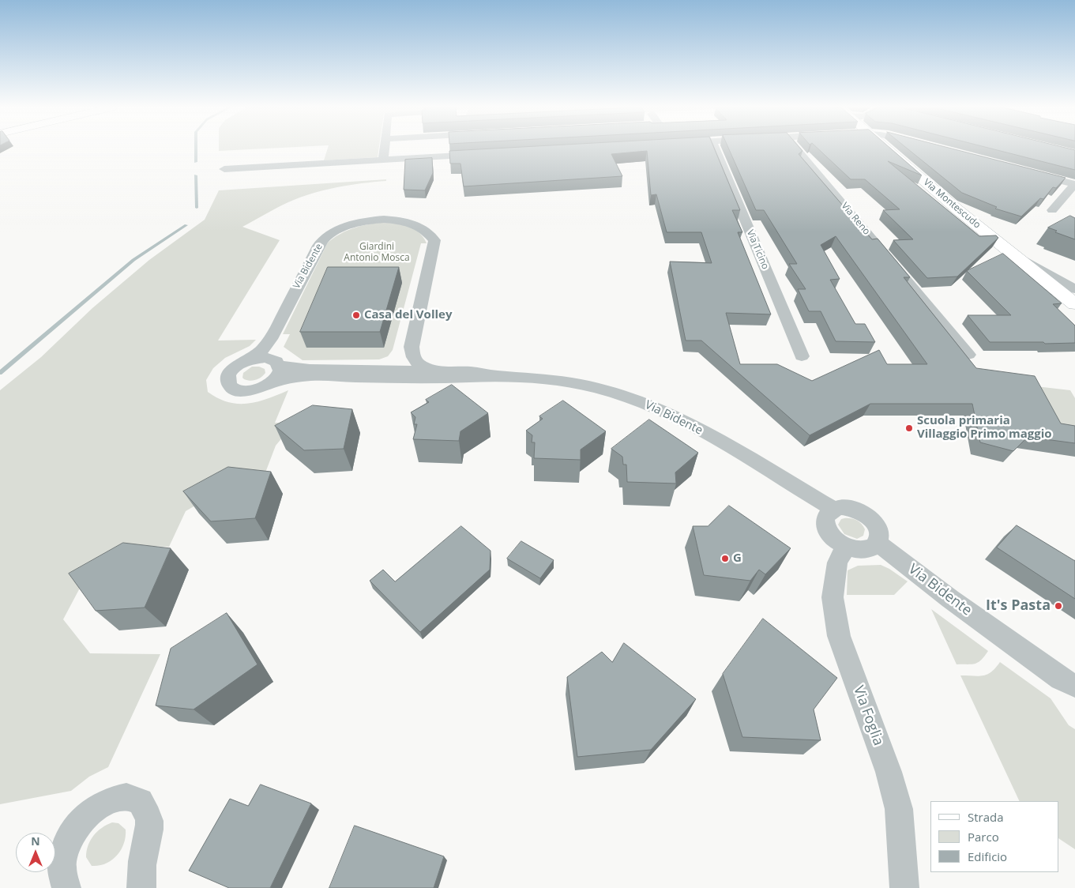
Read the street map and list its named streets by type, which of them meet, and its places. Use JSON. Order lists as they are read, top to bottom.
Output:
{
  "streets": {
    "street": [
      "Via Montescudo",
      "Via Reno",
      "Via Ticino",
      "Via Bidente",
      "Via Foglia"
    ]
  },
  "crossings": [
    ["Via Bidente", "Via Foglia"]
  ],
  "parks": ["Giardini Antonio Mosca"],
  "places": [
    "Casa del Volley",
    "Scuola primaria Villaggio Primo maggio",
    "G",
    "It's Pasta"
  ],
  "legend": ["Strada", "Parco", "Edificio"],
  "north": "top"
}
